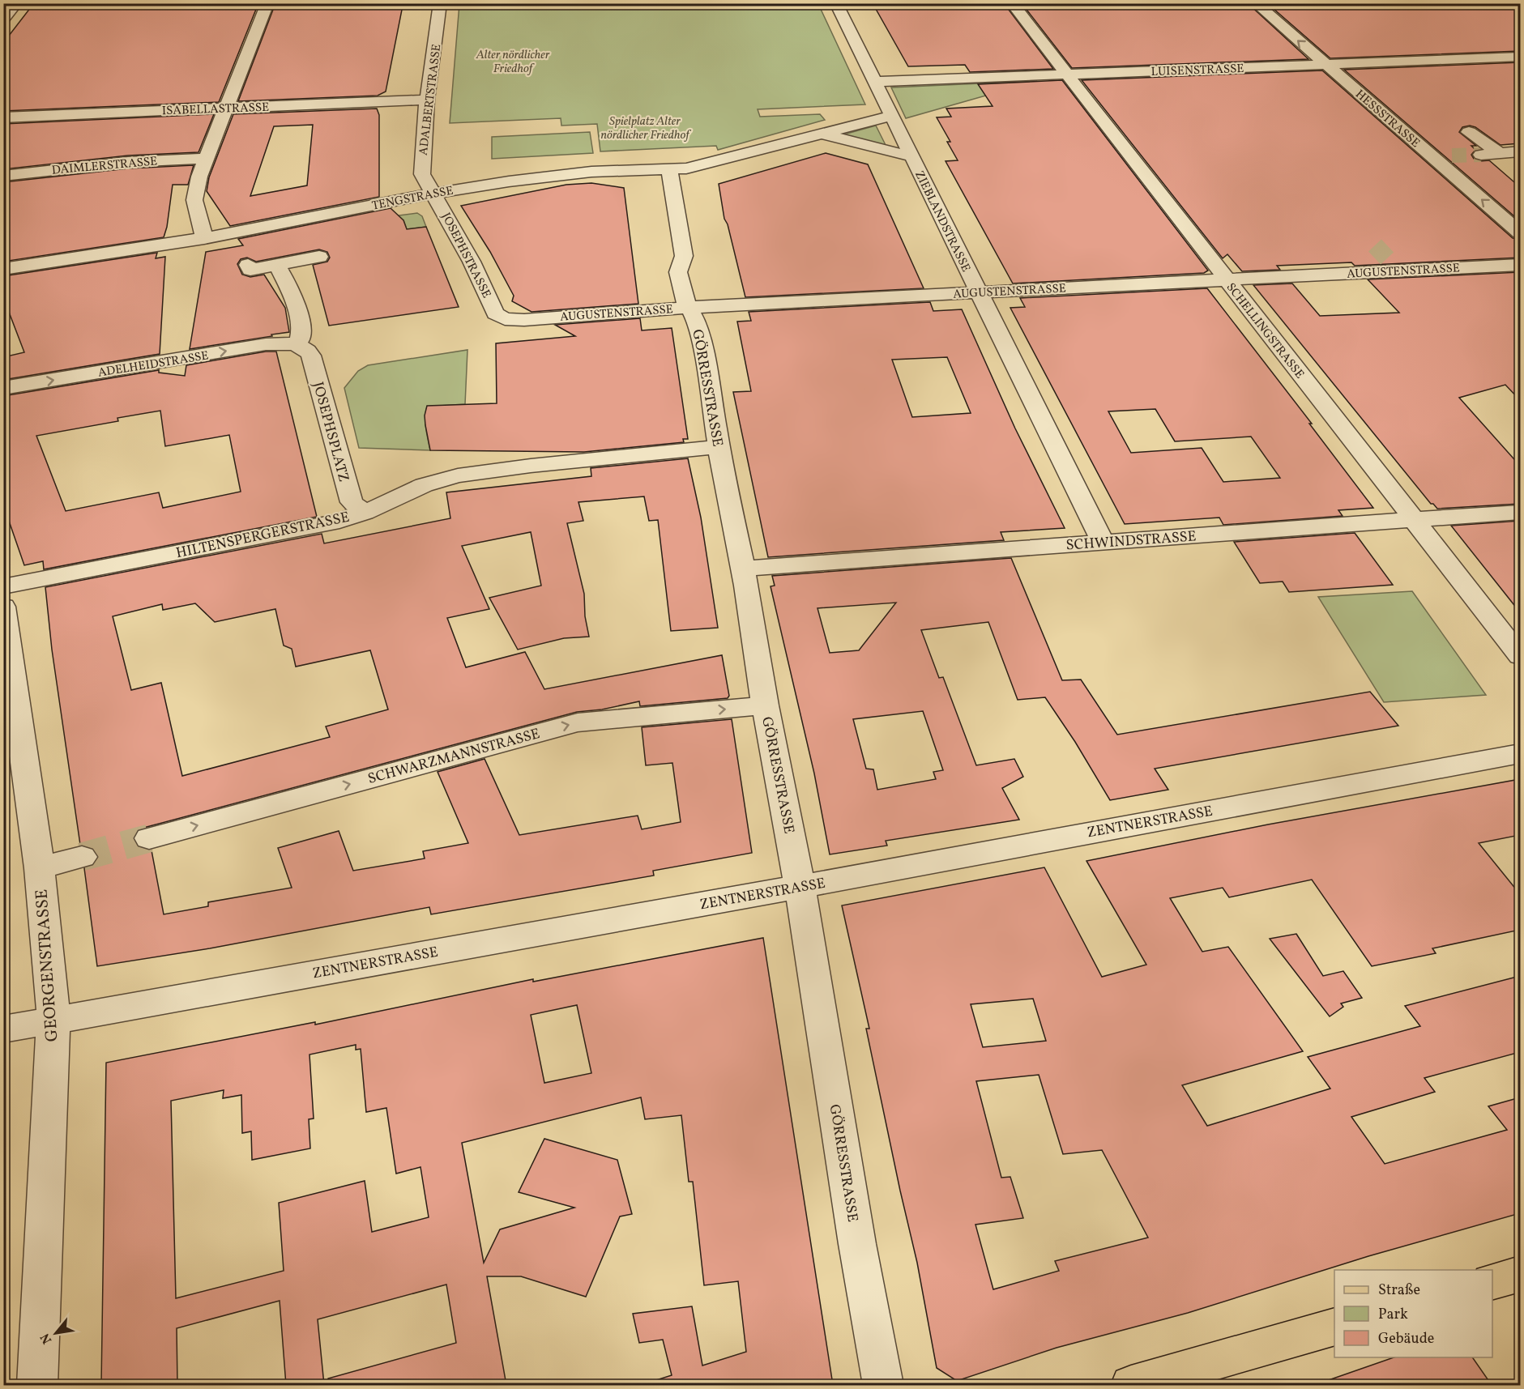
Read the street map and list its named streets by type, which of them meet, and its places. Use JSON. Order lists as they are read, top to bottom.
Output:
{
  "streets": {
    "street": [
      "LUISENSTRASSE",
      "ADALBERTSTRASSE",
      "ISABELLASTRASSE",
      "HESSSTRASSE",
      "DAIMLERSTRASSE",
      "TENGSTRASSE",
      "ZIEBLANDSTRASSE",
      "JOSEPHSTRASSE",
      "AUGUSTENSTRASSE",
      "SCHELLINGSTRASSE",
      "ADELHEIDSTRASSE",
      "GÖRRESSTRASSE",
      "JOSEPHSPLATZ",
      "HILTENSPERGERSTRASSE",
      "SCHWINDSTRASSE",
      "SCHWARZMANNSTRASSE",
      "ZENTNERSTRASSE",
      "GEORGENSTRASSE"
    ]
  },
  "crossings": [
    ["LUISENSTRASSE", "HESSSTRASSE"],
    ["LUISENSTRASSE", "ZIEBLANDSTRASSE"],
    ["LUISENSTRASSE", "SCHELLINGSTRASSE"],
    ["ADALBERTSTRASSE", "ISABELLASTRASSE"],
    ["ADALBERTSTRASSE", "TENGSTRASSE"],
    ["ADALBERTSTRASSE", "JOSEPHSTRASSE"],
    ["TENGSTRASSE", "ZIEBLANDSTRASSE"],
    ["TENGSTRASSE", "JOSEPHSTRASSE"],
    ["TENGSTRASSE", "GÖRRESSTRASSE"],
    ["ZIEBLANDSTRASSE", "AUGUSTENSTRASSE"],
    ["ZIEBLANDSTRASSE", "SCHWINDSTRASSE"],
    ["JOSEPHSTRASSE", "AUGUSTENSTRASSE"],
    ["AUGUSTENSTRASSE", "SCHELLINGSTRASSE"],
    ["AUGUSTENSTRASSE", "GÖRRESSTRASSE"],
    ["SCHELLINGSTRASSE", "SCHWINDSTRASSE"],
    ["ADELHEIDSTRASSE", "JOSEPHSPLATZ"],
    ["GÖRRESSTRASSE", "HILTENSPERGERSTRASSE"],
    ["GÖRRESSTRASSE", "SCHWINDSTRASSE"],
    ["GÖRRESSTRASSE", "SCHWARZMANNSTRASSE"],
    ["GÖRRESSTRASSE", "ZENTNERSTRASSE"],
    ["JOSEPHSPLATZ", "HILTENSPERGERSTRASSE"],
    ["ZENTNERSTRASSE", "GEORGENSTRASSE"]
  ],
  "one_way": ["HESSSTRASSE", "ADELHEIDSTRASSE", "SCHWARZMANNSTRASSE"],
  "parks": ["Alter nördlicher Friedhof", "Spielplatz Alter nördlicher Friedhof"],
  "legend": ["Straße", "Park", "Gebäude"],
  "north": "bottom left"
}
